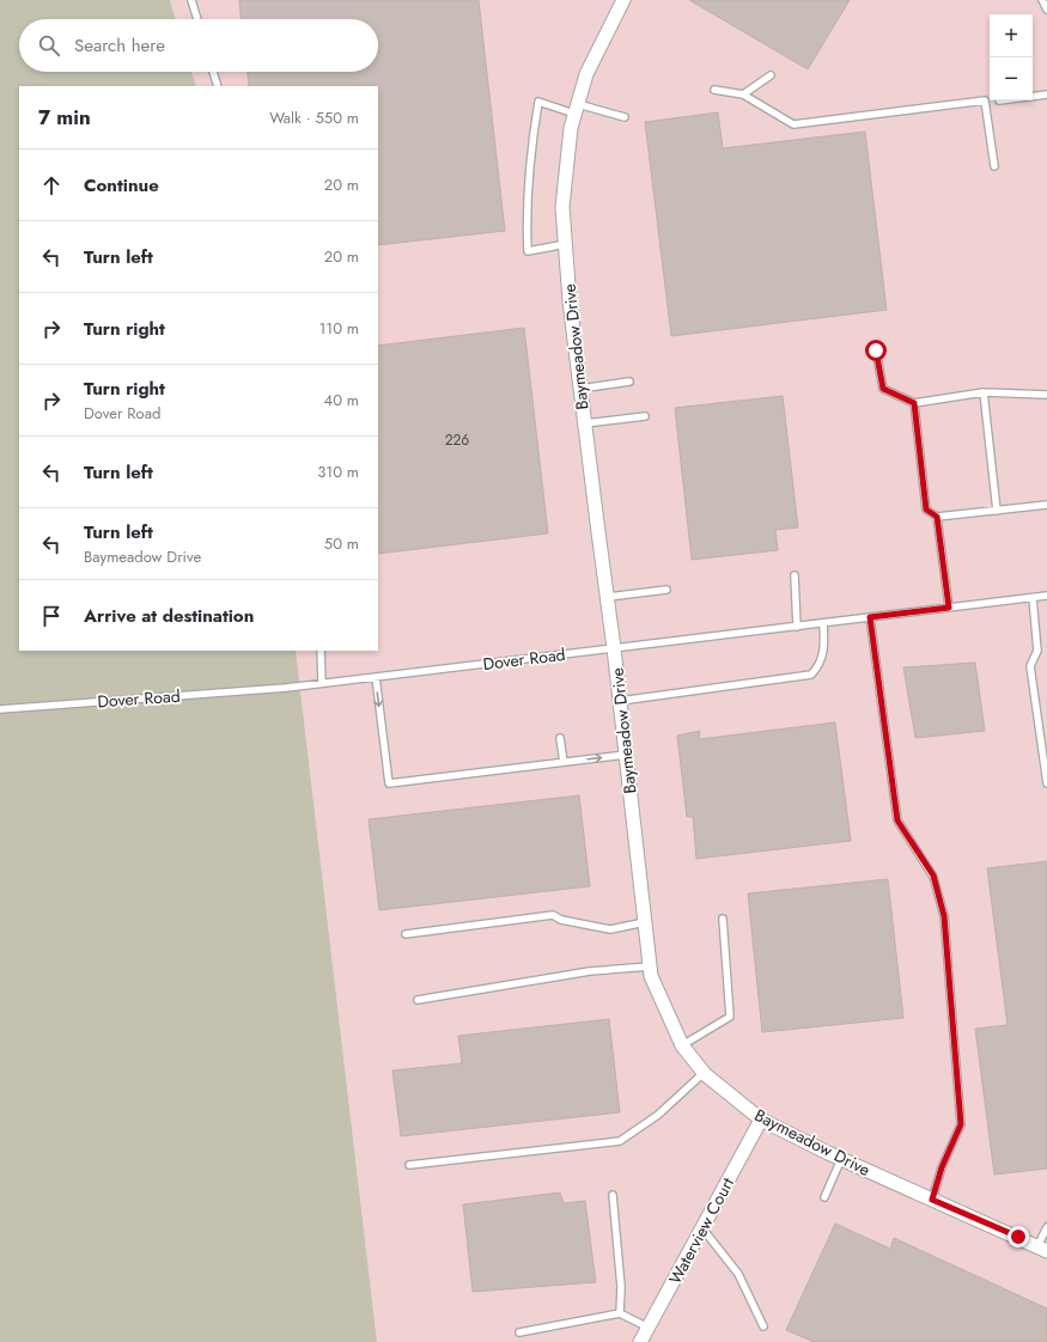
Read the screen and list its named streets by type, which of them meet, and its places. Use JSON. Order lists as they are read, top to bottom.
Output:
{
  "streets": {
    "street": ["Baymeadow Drive", "Waterview Court"],
    "lane": ["Dover Road"]
  },
  "crossings": [
    ["Baymeadow Drive", "Dover Road"],
    ["Baymeadow Drive", "Waterview Court"]
  ],
  "house_numbers": ["226"],
  "page": {
    "map_buttons": ["+", "−"],
    "search": "Search here",
    "heading": ["7 min", "Walk · 550 m"],
    "list": [
      ["Continue", "20 m"],
      ["Turn left", "20 m"],
      ["Turn right", "110 m"],
      ["Turn right", "Dover Road", "40 m"],
      ["Turn left", "310 m"],
      ["Turn left", "Baymeadow Drive", "50 m"],
      "Arrive at destination"
    ]
  }
}
